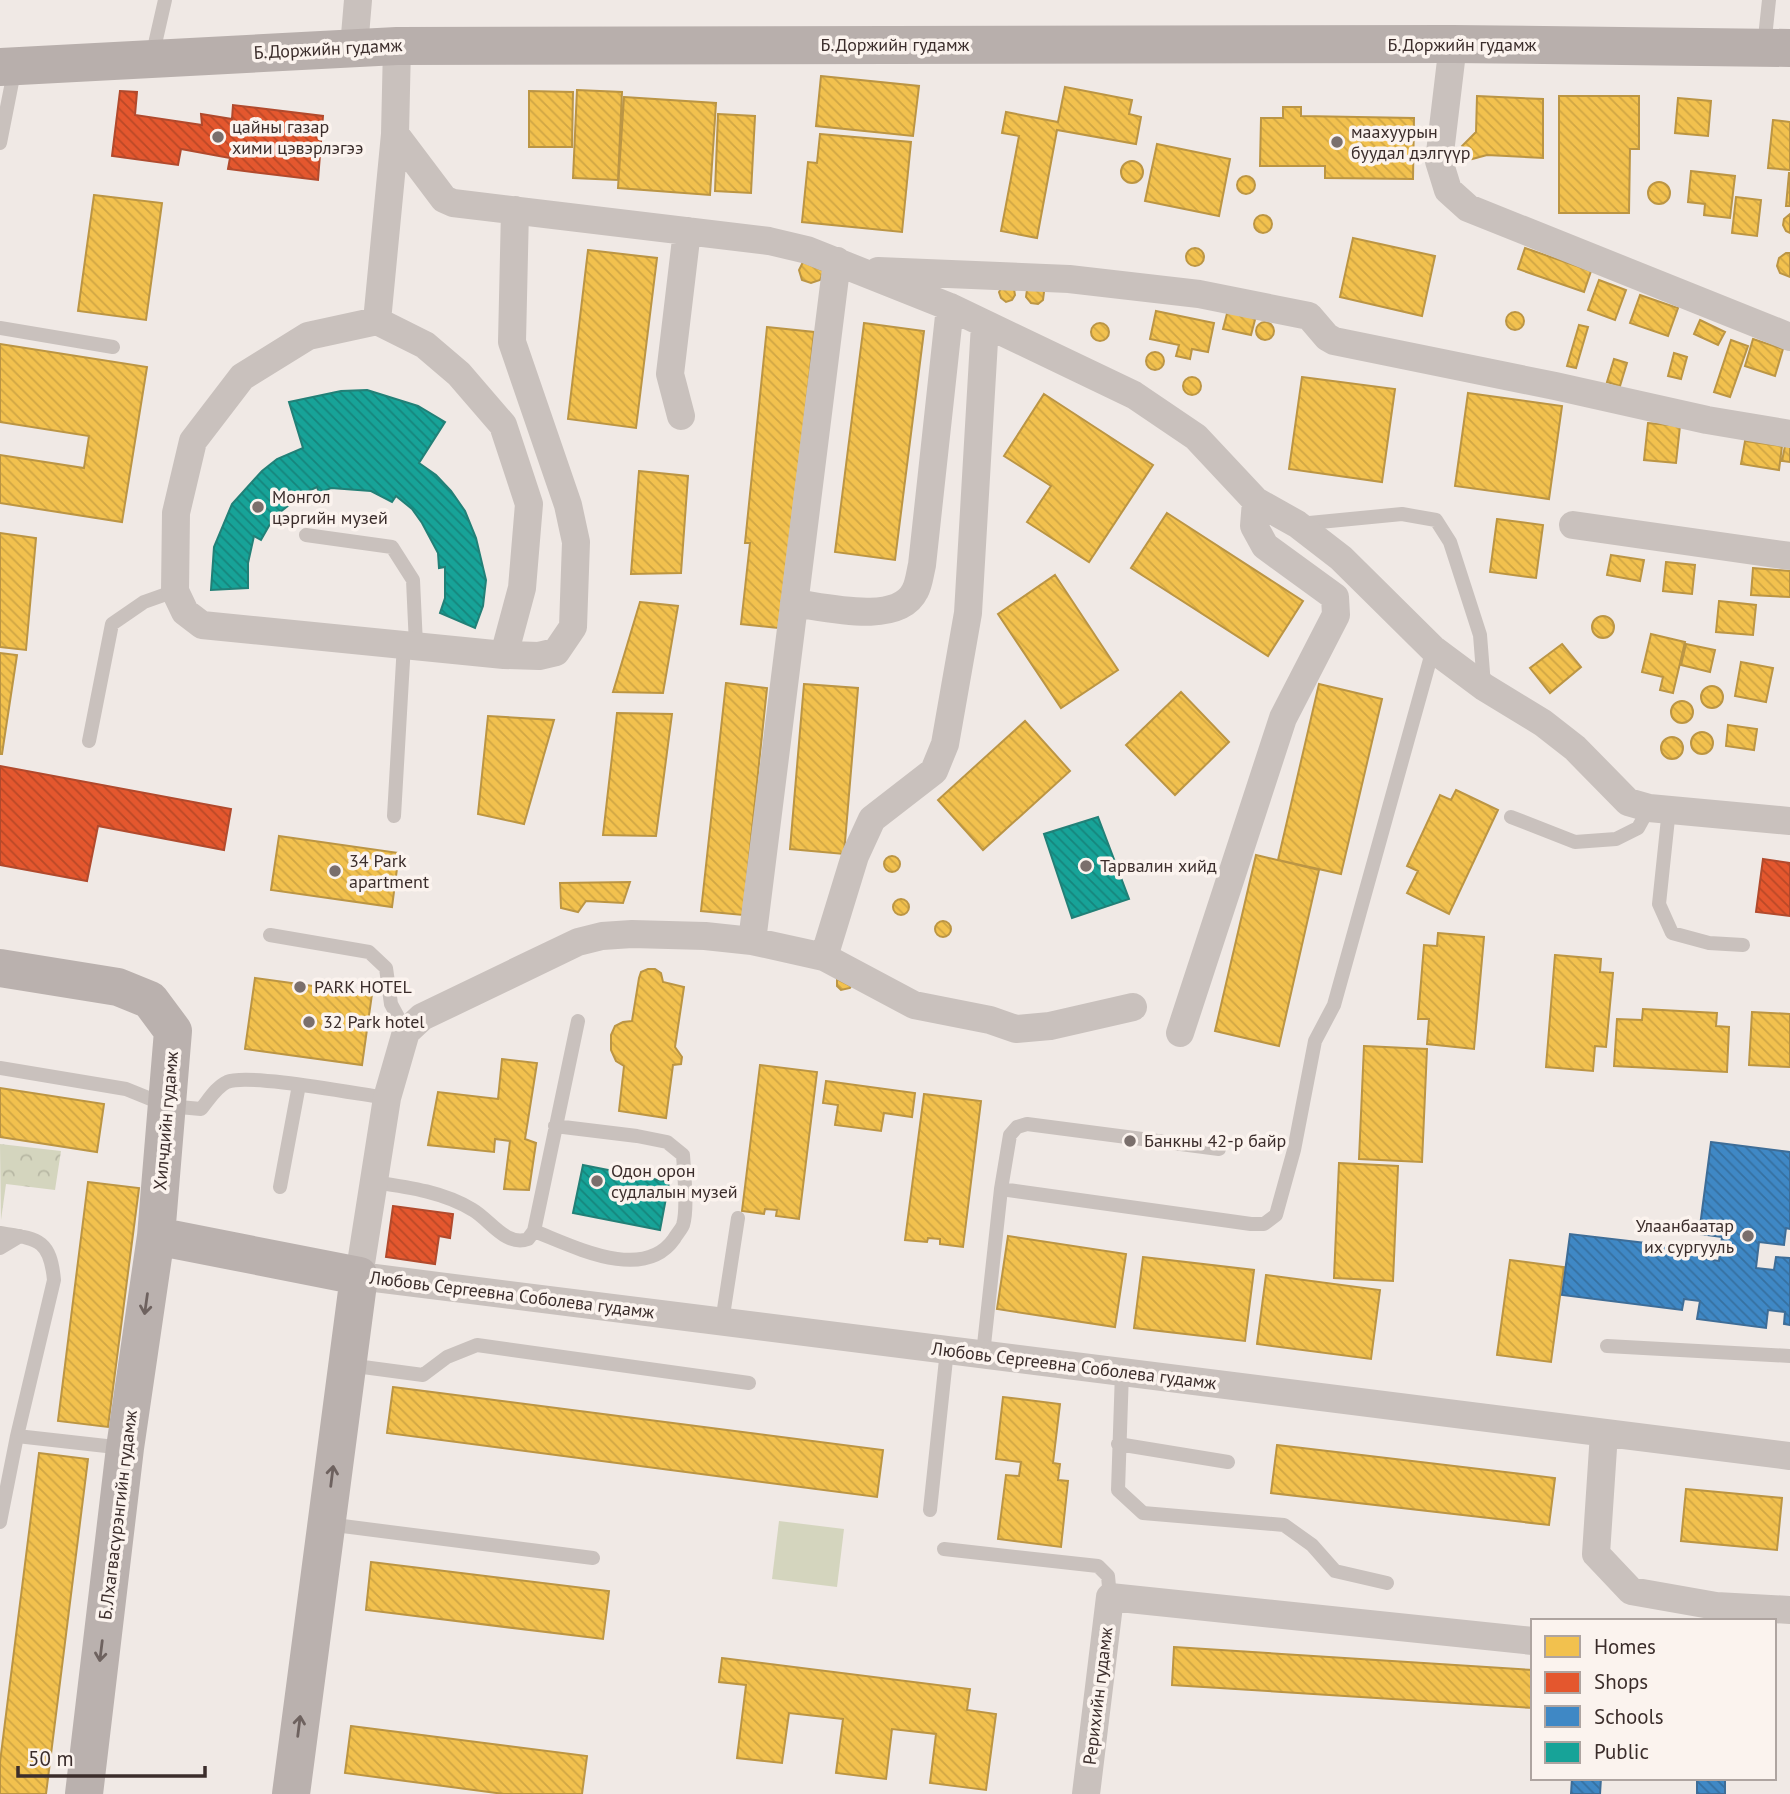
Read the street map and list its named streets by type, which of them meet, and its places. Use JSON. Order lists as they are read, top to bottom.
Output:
{
  "streets": {
    "main road": ["Б.Доржийн гудамж"],
    "street": [
      "Хилчдийн гудамж",
      "Любовь Сергеевна Соболева гудамж",
      "Б.Лхагвасүрэнгийн гудамж",
      "Рерихийн гудамж"
    ]
  },
  "crossings": [
    ["Хилчдийн гудамж", "Б.Лхагвасүрэнгийн гудамж"]
  ],
  "places": [
    "цайны газар хими цэвэрлэгээ",
    "маахуурын буудал дэлгүүр",
    "Монгол цэргийн музей",
    "Тарвалин хийд",
    "34 Park apartment",
    "PARK HOTEL",
    "32 Park hotel",
    "Банкны 42-р байр",
    "Одон орон судлалын музей",
    "Улаанбаатар их сургууль"
  ],
  "legend": [
    "Homes",
    "Shops",
    "Schools",
    "Public"
  ],
  "scale_bar": "50 m"
}
